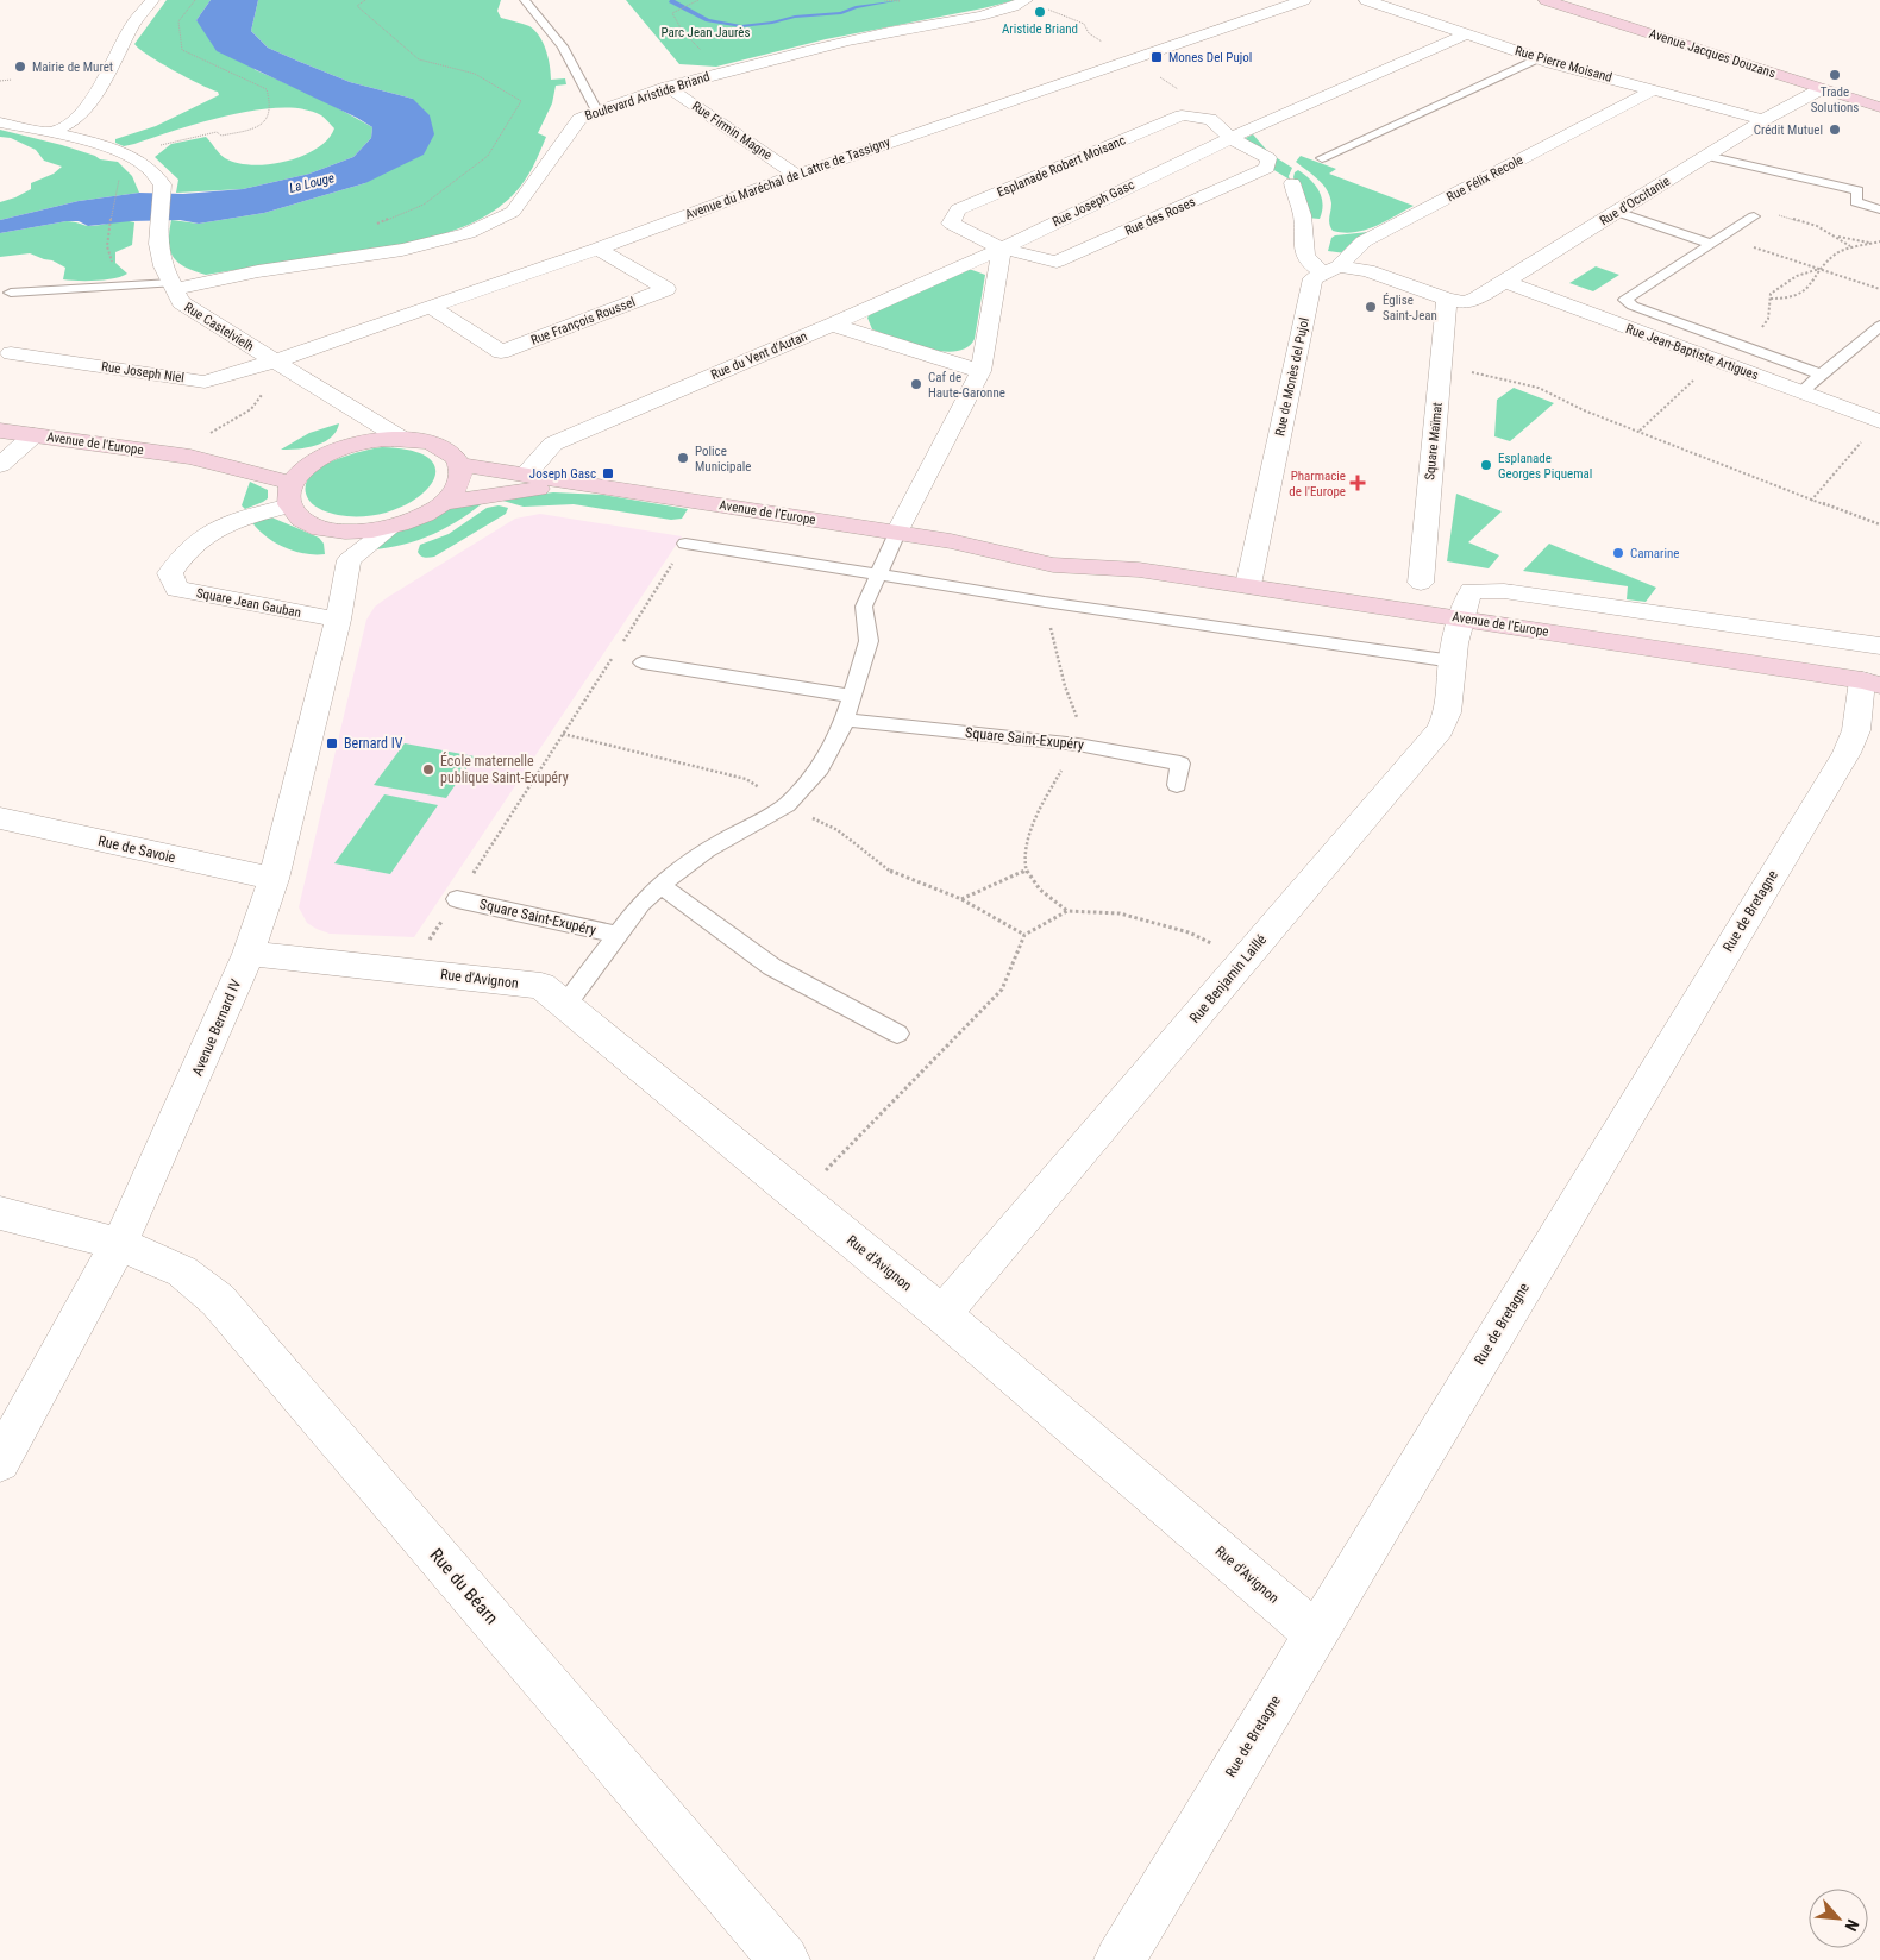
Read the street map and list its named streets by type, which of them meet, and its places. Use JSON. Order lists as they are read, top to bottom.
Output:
{
  "streets": {
    "street": [
      "Avenue Jacques Douzans",
      "Rue Pierre Moisand",
      "Boulevard Aristide Briand",
      "Rue Firmin Magne",
      "Esplanade Robert Moisanc",
      "Avenue du Maréchal de Lattre de Tassigny",
      "Rue Félix Recole",
      "Rue d'Occitanie",
      "Rue Joseph Gasc",
      "Rue des Roses",
      "Rue François Roussel",
      "Rue Castelvielh",
      "Rue Jean-Baptiste Artigues",
      "Rue du Vent d'Autan",
      "Rue Joseph Niel",
      "Rue de Monès del Pujol",
      "Square Maïmat",
      "Avenue de l'Europe",
      "Square Jean Gauban",
      "Rue de Savoie",
      "Rue de Bretagne",
      "Rue d'Avignon",
      "Rue Benjamin Laillé",
      "Avenue Bernard IV",
      "Rue du Béarn"
    ],
    "lane": ["Square Saint-Exupéry"]
  },
  "crossings": [
    ["Avenue Jacques Douzans", "Rue d'Occitanie"],
    ["Rue Pierre Moisand", "Rue Félix Recole"],
    ["Rue Pierre Moisand", "Rue d'Occitanie"],
    ["Rue Pierre Moisand", "Rue Joseph Gasc"],
    ["Boulevard Aristide Briand", "Rue Firmin Magne"],
    ["Boulevard Aristide Briand", "Rue Castelvielh"],
    ["Rue Firmin Magne", "Avenue du Maréchal de Lattre de Tassigny"],
    ["Esplanade Robert Moisanc", "Rue Joseph Gasc"],
    ["Esplanade Robert Moisanc", "Rue des Roses"],
    ["Esplanade Robert Moisanc", "Rue du Vent d'Autan"],
    ["Avenue du Maréchal de Lattre de Tassigny", "Rue François Roussel"],
    ["Avenue du Maréchal de Lattre de Tassigny", "Rue Castelvielh"],
    ["Avenue du Maréchal de Lattre de Tassigny", "Rue Joseph Niel"],
    ["Rue Félix Recole", "Rue d'Occitanie"],
    ["Rue Félix Recole", "Rue de Monès del Pujol"],
    ["Rue d'Occitanie", "Rue Jean-Baptiste Artigues"],
    ["Rue d'Occitanie", "Rue de Monès del Pujol"],
    ["Rue d'Occitanie", "Square Maïmat"],
    ["Rue Joseph Gasc", "Rue des Roses"],
    ["Rue Joseph Gasc", "Rue du Vent d'Autan"],
    ["Rue des Roses", "Rue du Vent d'Autan"],
    ["Rue Castelvielh", "Rue Joseph Niel"],
    ["Rue du Vent d'Autan", "Avenue de l'Europe"],
    ["Rue de Monès del Pujol", "Avenue de l'Europe"],
    ["Avenue de l'Europe", "Square Jean Gauban"],
    ["Avenue de l'Europe", "Square Saint-Exupéry"],
    ["Avenue de l'Europe", "Rue de Bretagne"],
    ["Avenue de l'Europe", "Rue Benjamin Laillé"],
    ["Square Jean Gauban", "Avenue Bernard IV"],
    ["Square Saint-Exupéry", "Rue d'Avignon"],
    ["Rue de Savoie", "Avenue Bernard IV"],
    ["Rue de Bretagne", "Rue d'Avignon"],
    ["Rue d'Avignon", "Rue Benjamin Laillé"],
    ["Rue d'Avignon", "Avenue Bernard IV"],
    ["Avenue Bernard IV", "Rue du Béarn"]
  ],
  "water": ["La Louge"],
  "parks": ["Parc Jean Jaurès"],
  "places": {
    "other": [
      "Aristide Briand",
      "Mairie de Muret",
      "Trade Solutions",
      "Crédit Mutuel",
      "Église Saint-Jean",
      "Caf de Haute-Garonne",
      "Police Municipale",
      "Esplanade Georges Piquemal",
      "Camarine",
      "École maternelle publique Saint-Exupéry"
    ],
    "transit": ["Mones Del Pujol", "Joseph Gasc", "Bernard IV"],
    "health": ["Pharmacie de l'Europe"]
  },
  "north": "bottom right"
}
